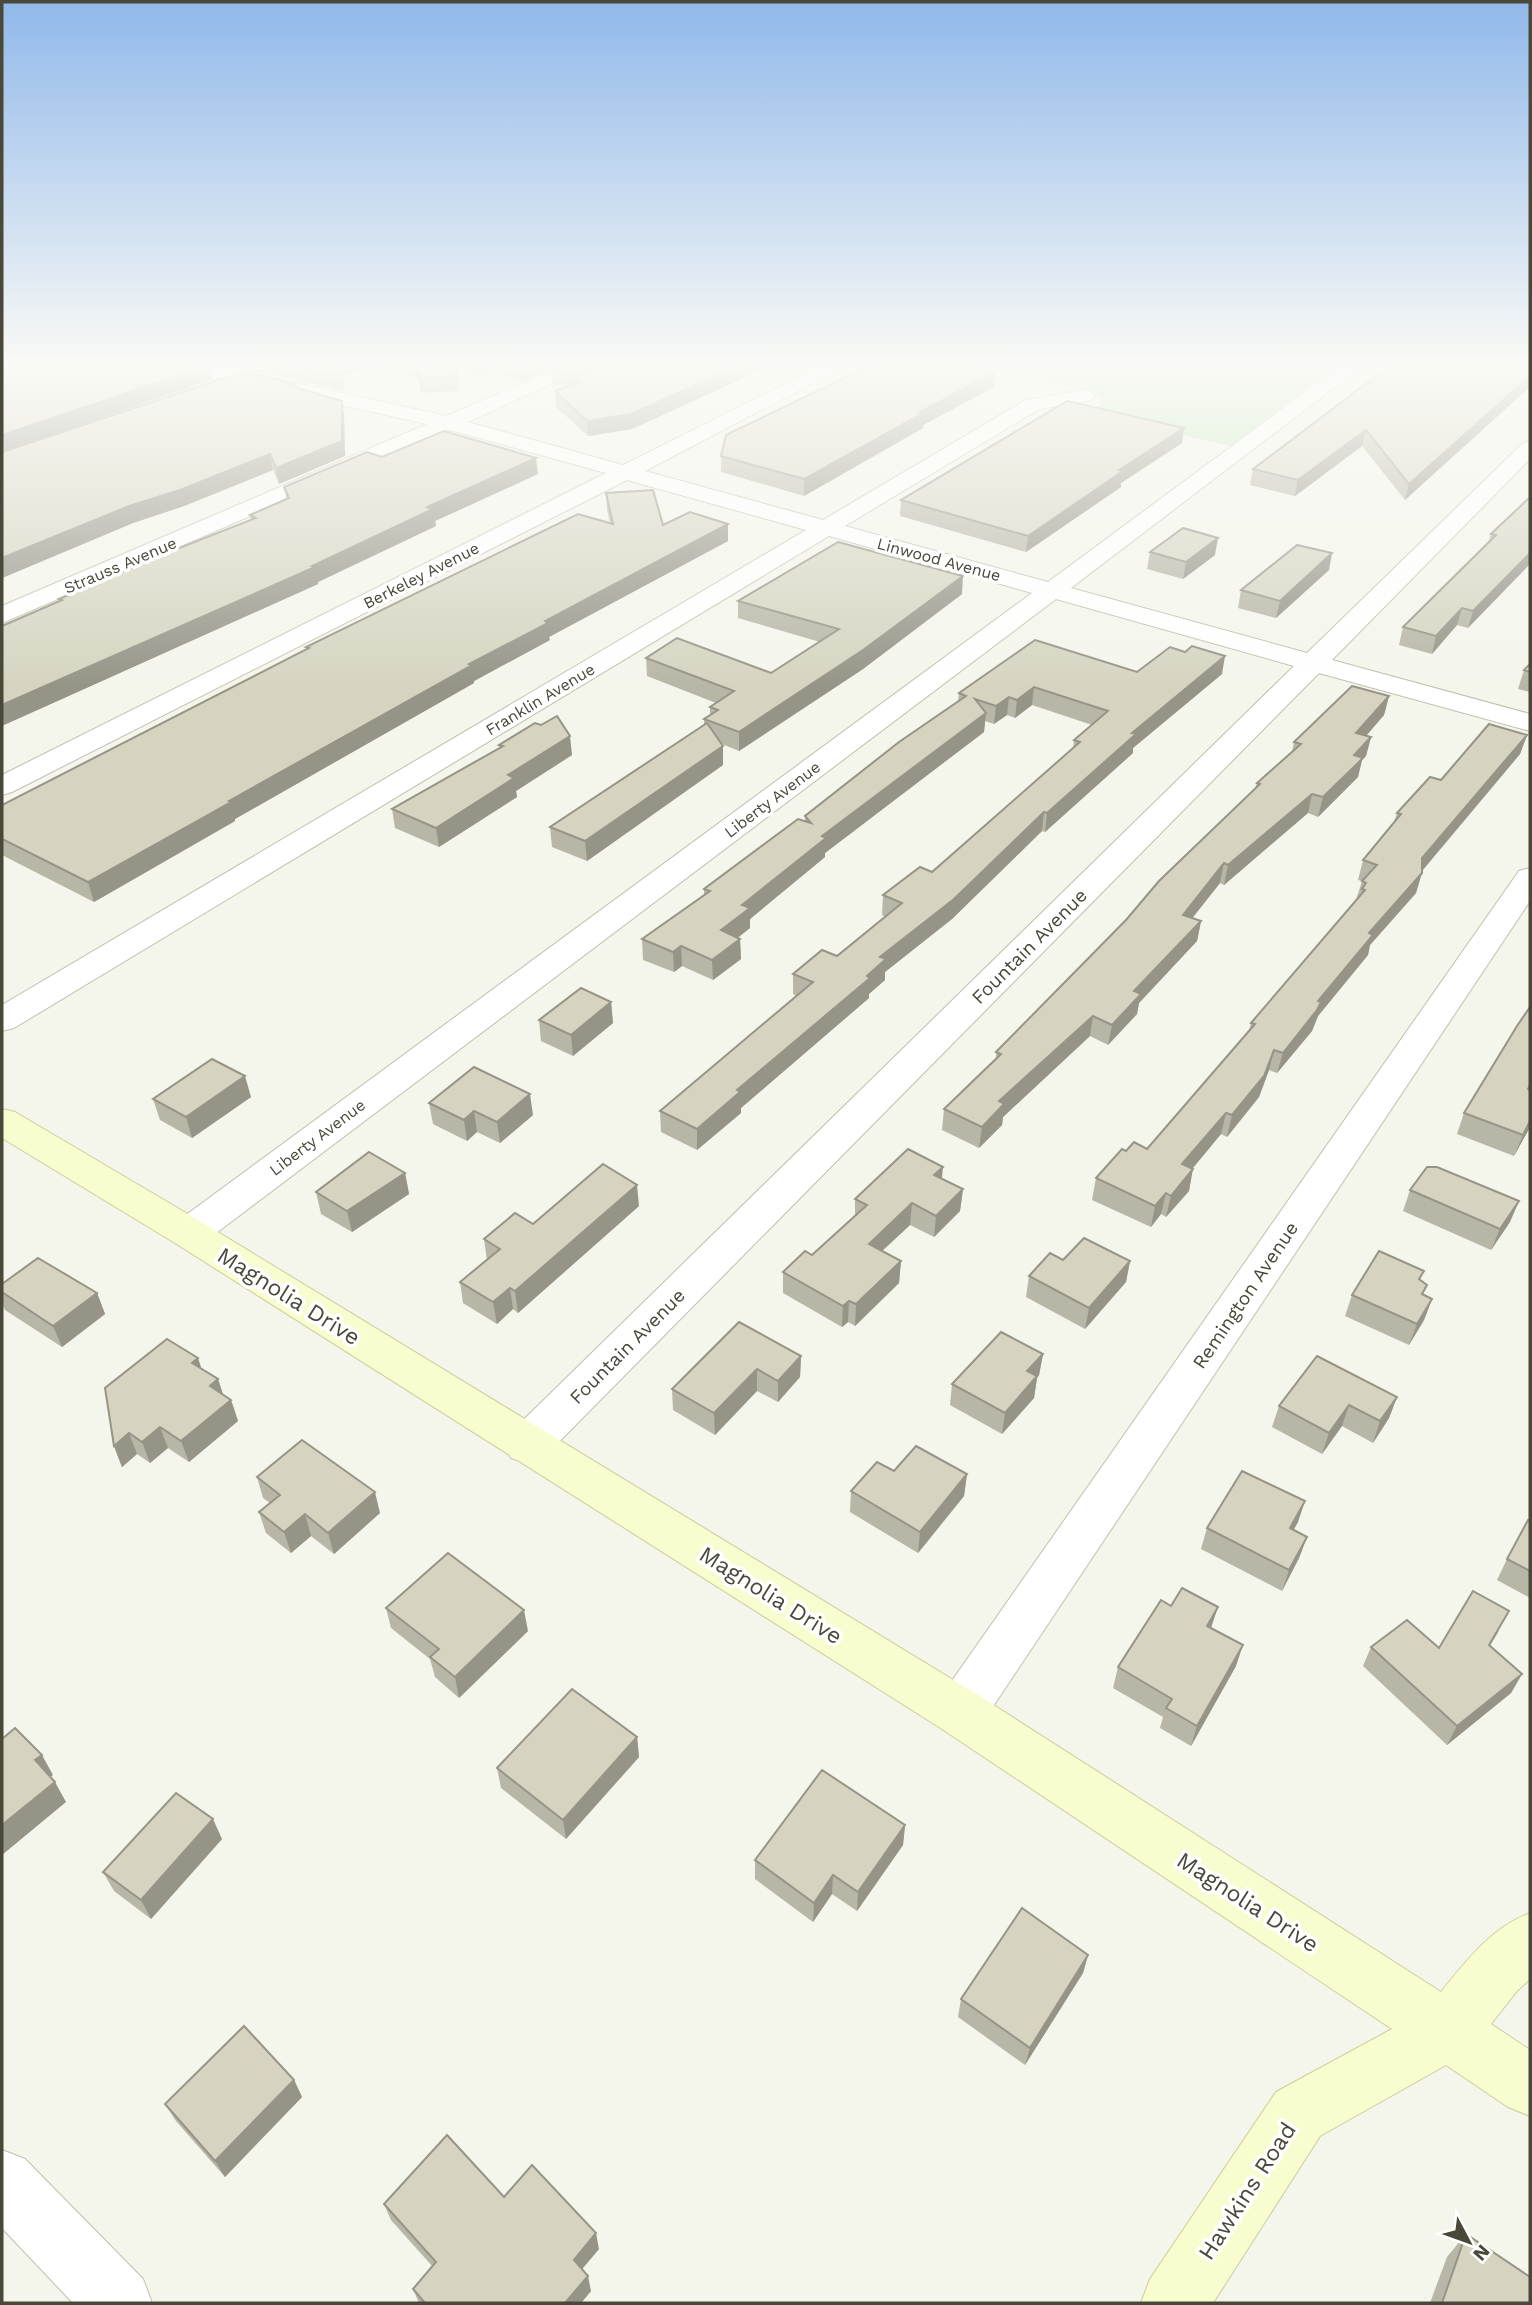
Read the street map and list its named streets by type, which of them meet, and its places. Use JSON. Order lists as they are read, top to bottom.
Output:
{
  "streets": {
    "street": [
      "Linwood Avenue",
      "Strauss Avenue",
      "Berkeley Avenue",
      "Franklin Avenue",
      "Liberty Avenue",
      "Fountain Avenue",
      "Remington Avenue",
      "Magnolia Drive",
      "Hawkins Road"
    ]
  },
  "crossings": [
    ["Linwood Avenue", "Berkeley Avenue"],
    ["Linwood Avenue", "Franklin Avenue"],
    ["Linwood Avenue", "Liberty Avenue"],
    ["Linwood Avenue", "Fountain Avenue"],
    ["Liberty Avenue", "Magnolia Drive"],
    ["Fountain Avenue", "Magnolia Drive"],
    ["Remington Avenue", "Magnolia Drive"],
    ["Magnolia Drive", "Hawkins Road"]
  ],
  "north": "bottom right"
}
